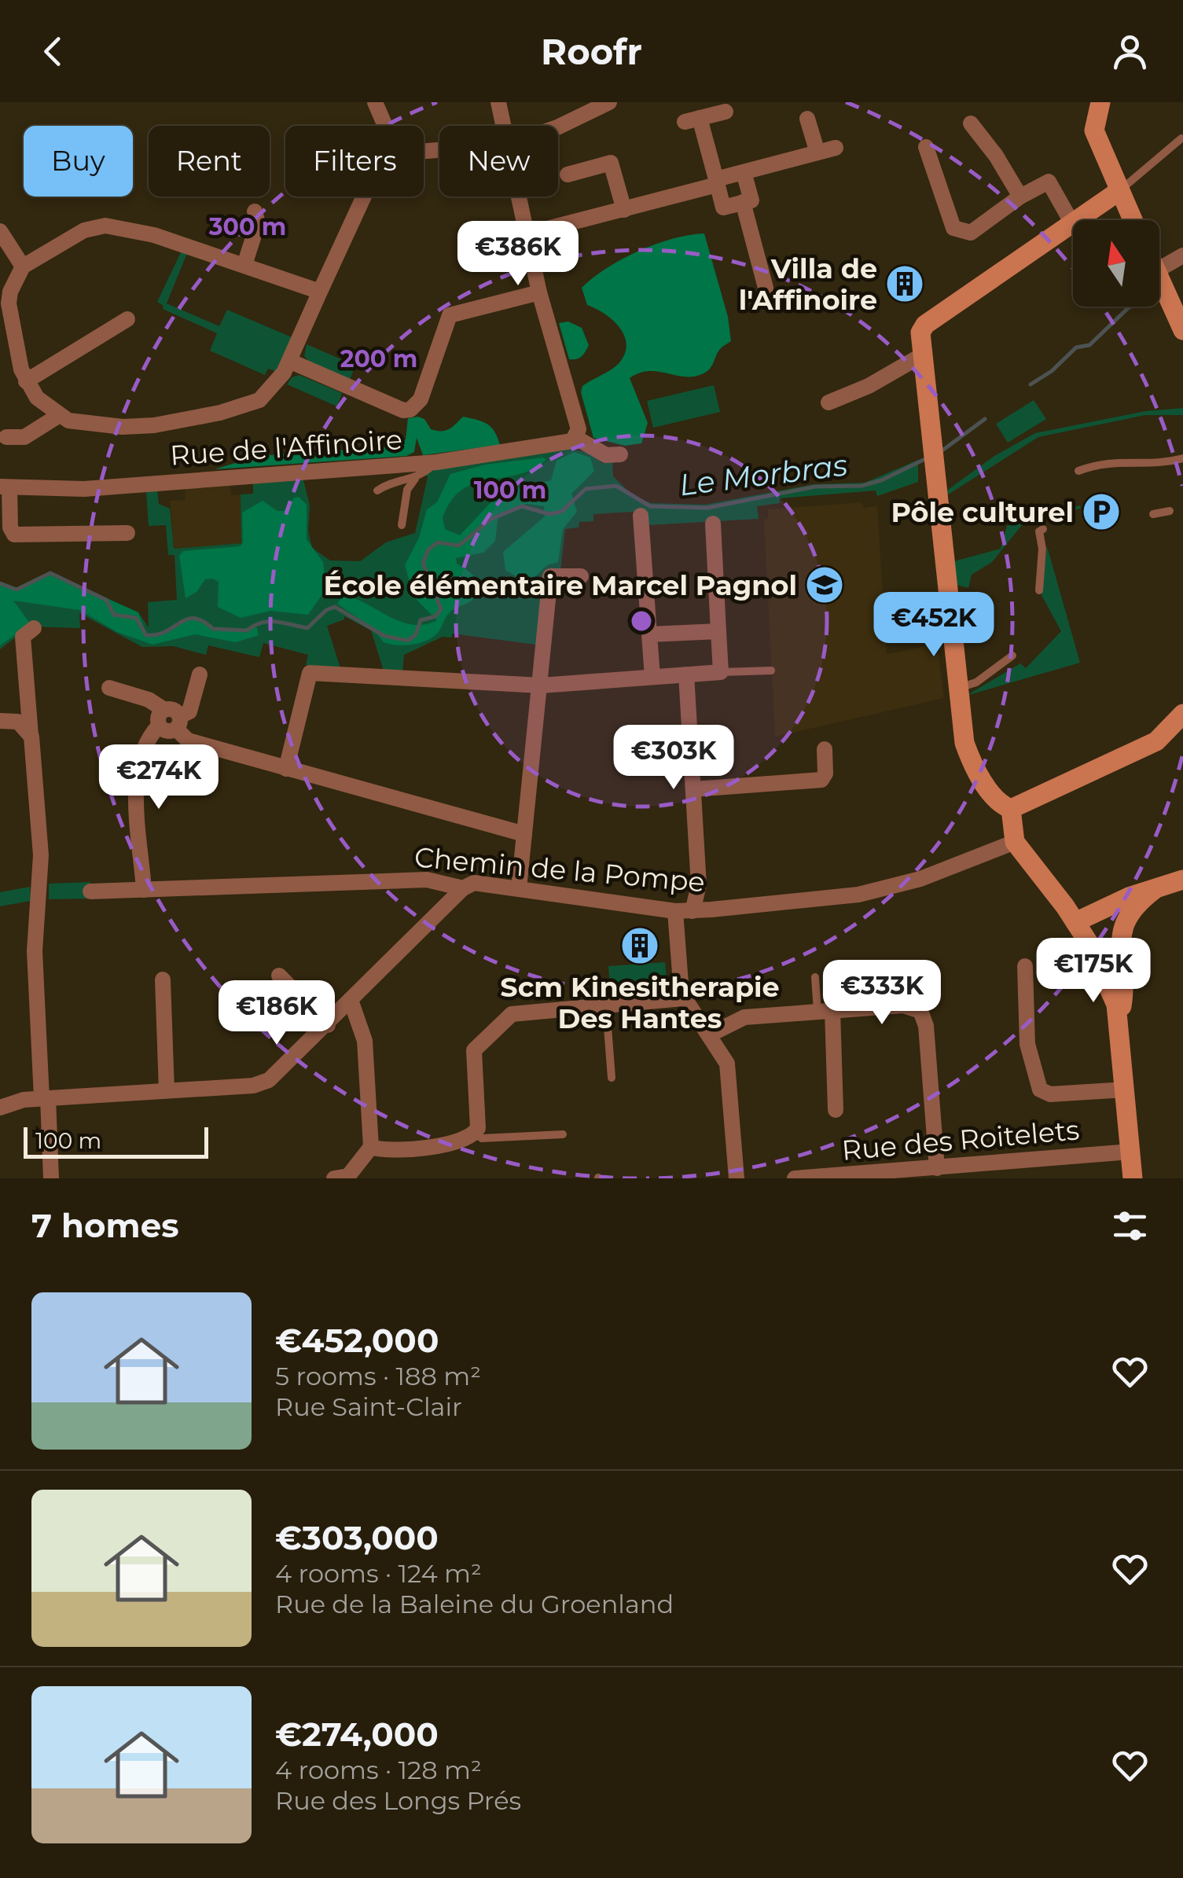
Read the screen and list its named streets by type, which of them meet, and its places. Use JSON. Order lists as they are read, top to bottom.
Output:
{
  "streets": {
    "street": ["Rue de l'Affinoire", "Chemin de la Pompe", "Rue des Roitelets"]
  },
  "water": ["Le Morbras"],
  "places": {
    "building": ["Villa de l'Affinoire", "Scm Kinesitherapie Des Hantes"],
    "parking": ["Pôle culturel"],
    "school or university": ["École élémentaire Marcel Pagnol"]
  },
  "scale_bar": "100 m",
  "north": "top",
  "page": {
    "header": "Roofr",
    "chip": [
      "Buy",
      "Rent",
      "Filters",
      "New"
    ],
    "price": [
      "€386K",
      "€452K",
      "€303K",
      "€274K",
      "€175K",
      "€333K",
      "€186K"
    ],
    "scale": "100 m",
    "heading": "7 homes",
    "list": [
      {
        "name": "€452,000",
        "note": "5 rooms · 188 m² · Rue Saint-Clair"
      },
      {
        "name": "€303,000",
        "note": "4 rooms · 124 m² · Rue de la Baleine du Groenland"
      },
      {
        "name": "€274,000",
        "note": "4 rooms · 128 m² · Rue des Longs Prés"
      }
    ]
  },
  "rings": ["300 m", "200 m", "100 m"]
}
